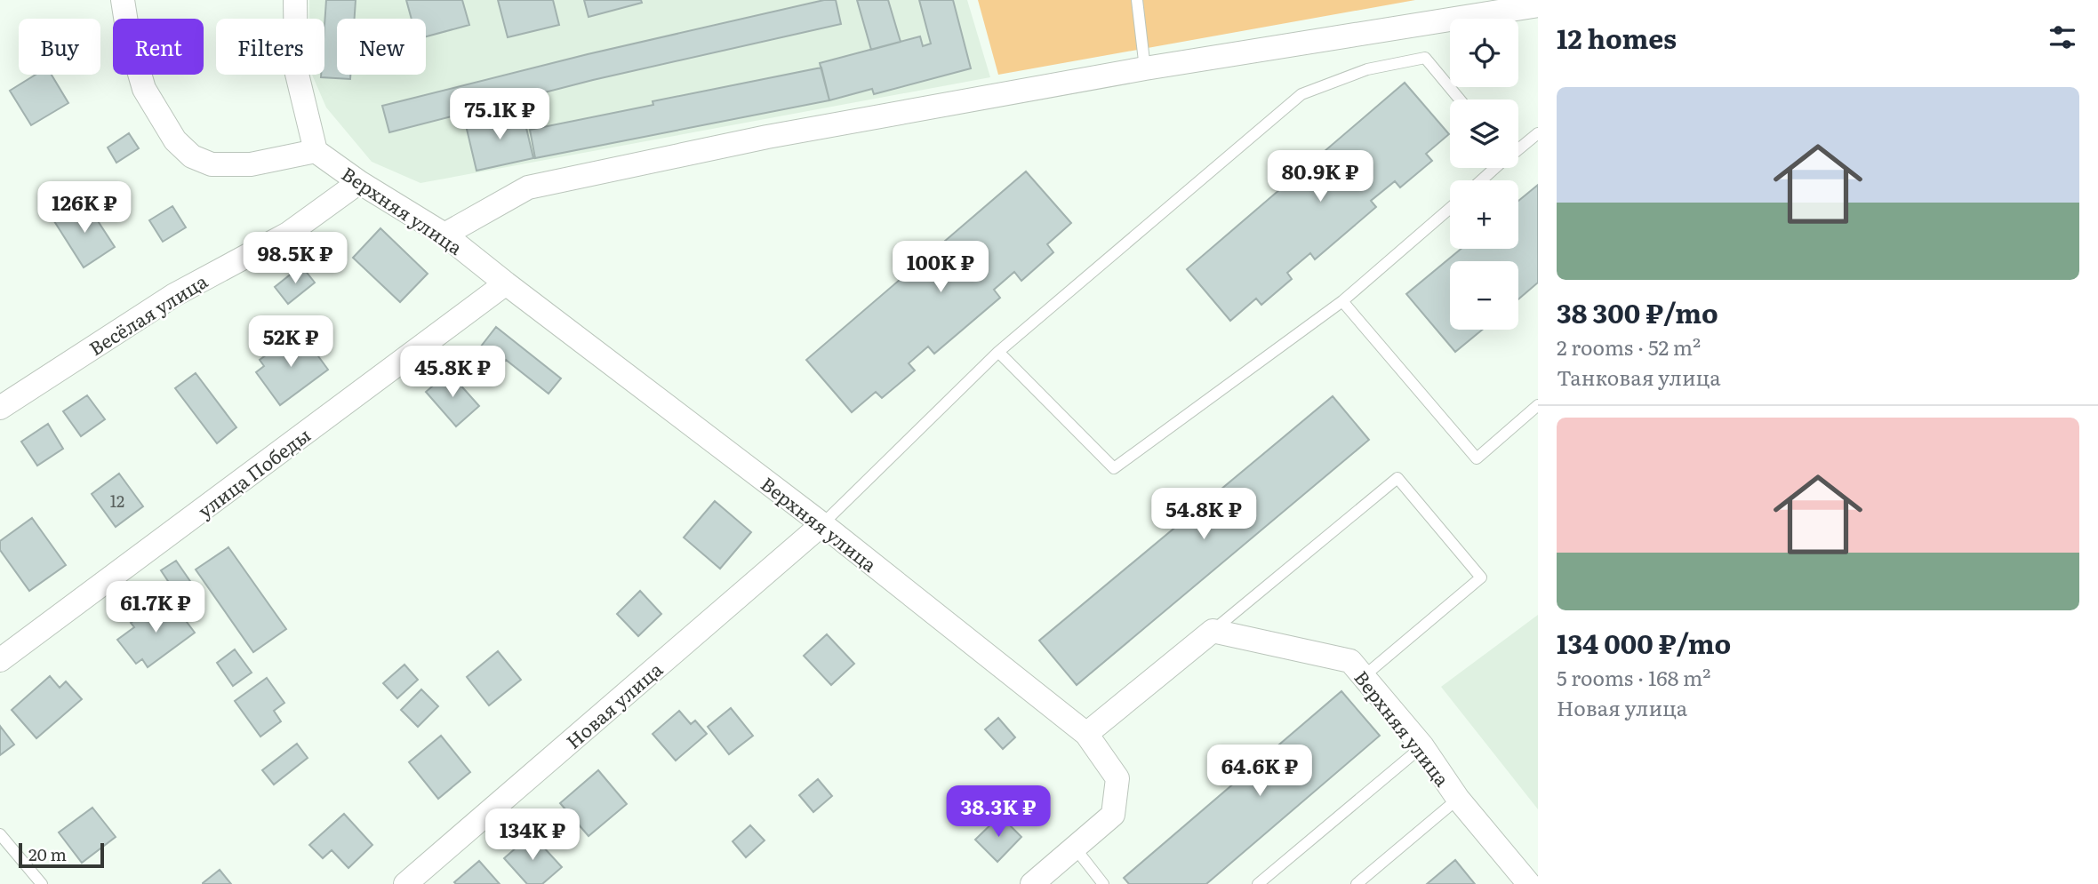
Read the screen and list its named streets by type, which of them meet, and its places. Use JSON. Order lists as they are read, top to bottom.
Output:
{
  "streets": {
    "street": [
      "Верхняя улица",
      "Весёлая улица",
      "улица Победы",
      "Новая улица"
    ]
  },
  "crossings": [
    ["Верхняя улица", "Весёлая улица"],
    ["Верхняя улица", "улица Победы"],
    ["Верхняя улица", "Новая улица"]
  ],
  "house_numbers": ["12"],
  "scale_bar": "20 m",
  "page": {
    "heading": "12 homes",
    "map_buttons": ["+", "−"],
    "chip": [
      "Buy",
      "Rent",
      "Filters",
      "New"
    ],
    "list": [
      {
        "name": "38 300 ₽/mo",
        "note": "2 rooms · 52 m² · Танковая улица"
      },
      {
        "name": "134 000 ₽/mo",
        "note": "5 rooms · 168 m² · Новая улица"
      }
    ],
    "price": [
      "75.1K ₽",
      "80.9K ₽",
      "126K ₽",
      "98.5K ₽",
      "100K ₽",
      "52K ₽",
      "45.8K ₽",
      "54.8K ₽",
      "61.7K ₽",
      "64.6K ₽",
      "38.3K ₽",
      "134K ₽"
    ],
    "scale": "20 m"
  }
}
